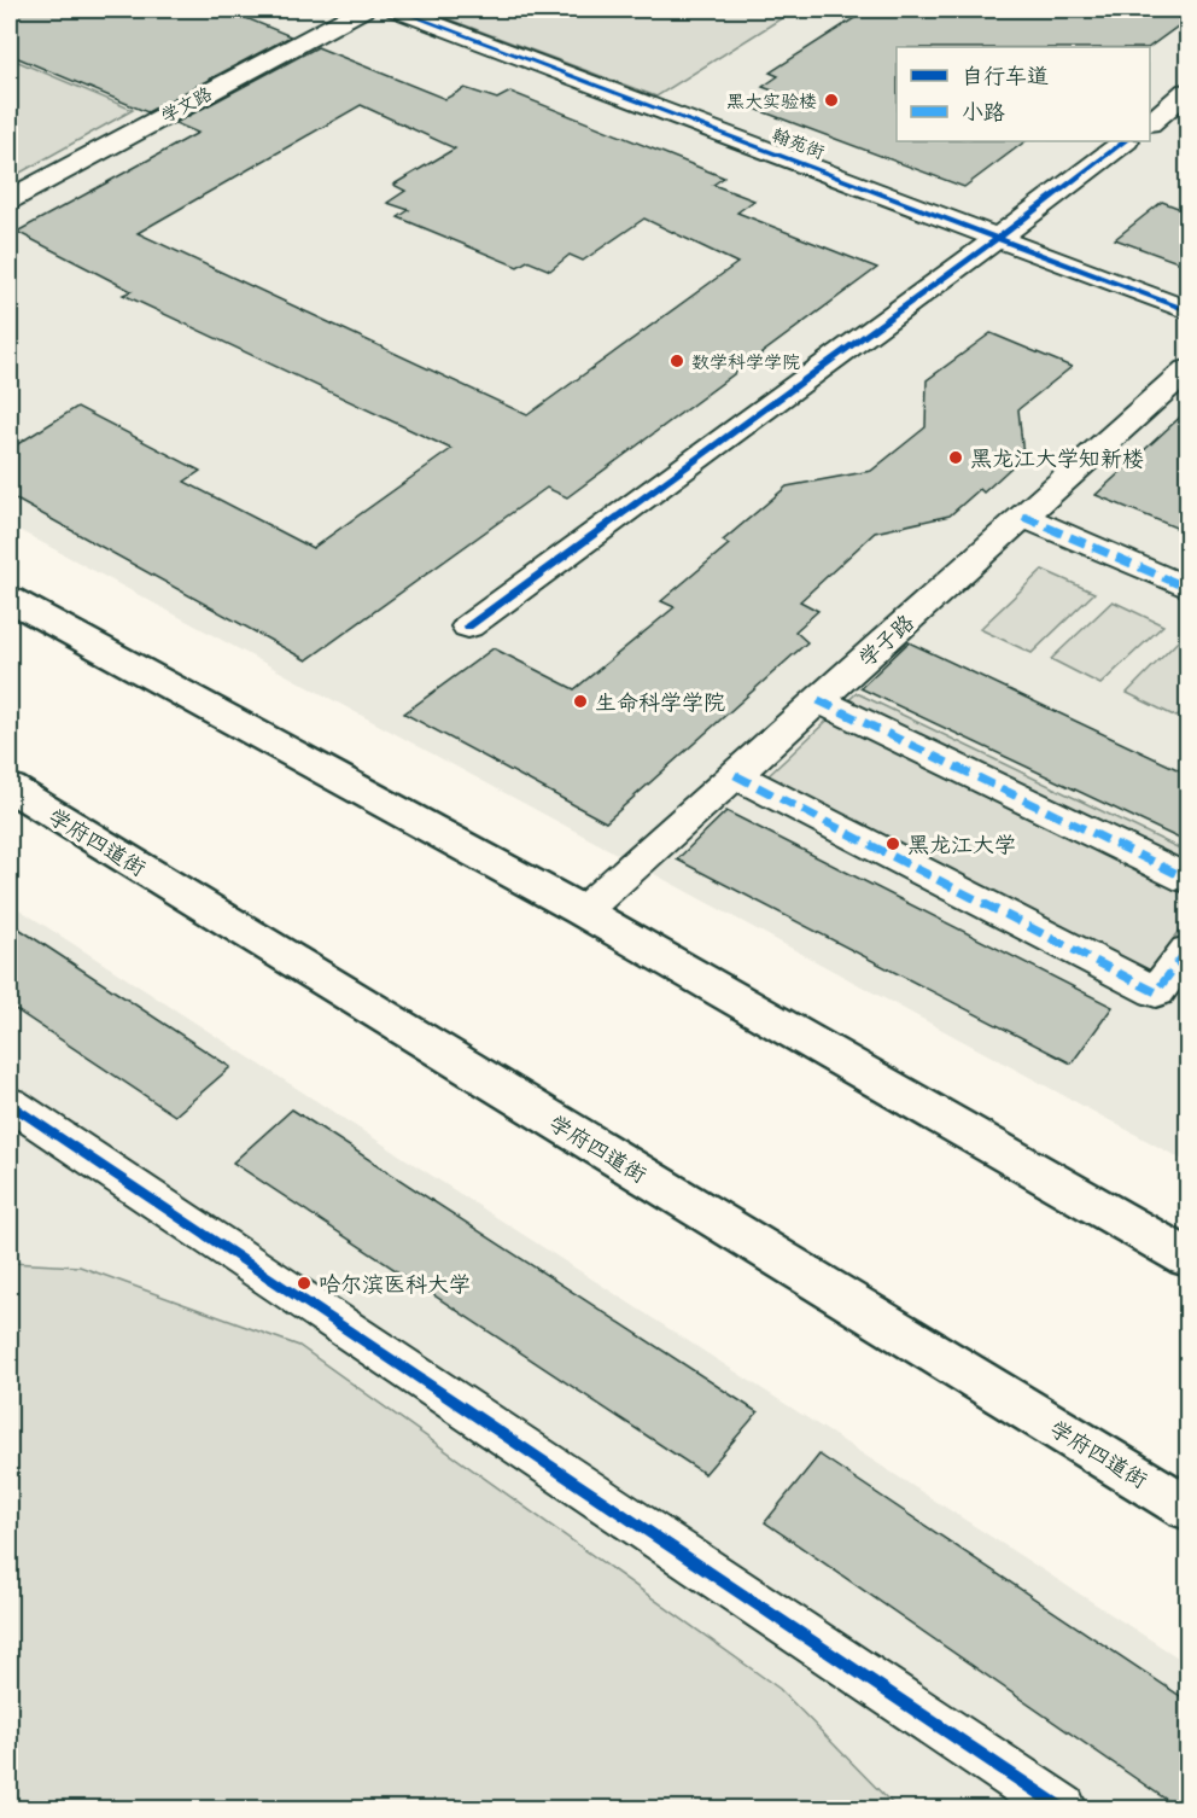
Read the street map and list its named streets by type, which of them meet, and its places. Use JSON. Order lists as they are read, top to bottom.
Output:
{
  "streets": {
    "main road": ["学府四道街"],
    "street": ["学文路", "翰苑街", "学子路"]
  },
  "places": [
    "黑大实验楼",
    "数学科学学院",
    "黑龙江大学知新楼",
    "生命科学学院",
    "黑龙江大学",
    "哈尔滨医科大学"
  ],
  "legend": ["自行车道", "小路"]
}
